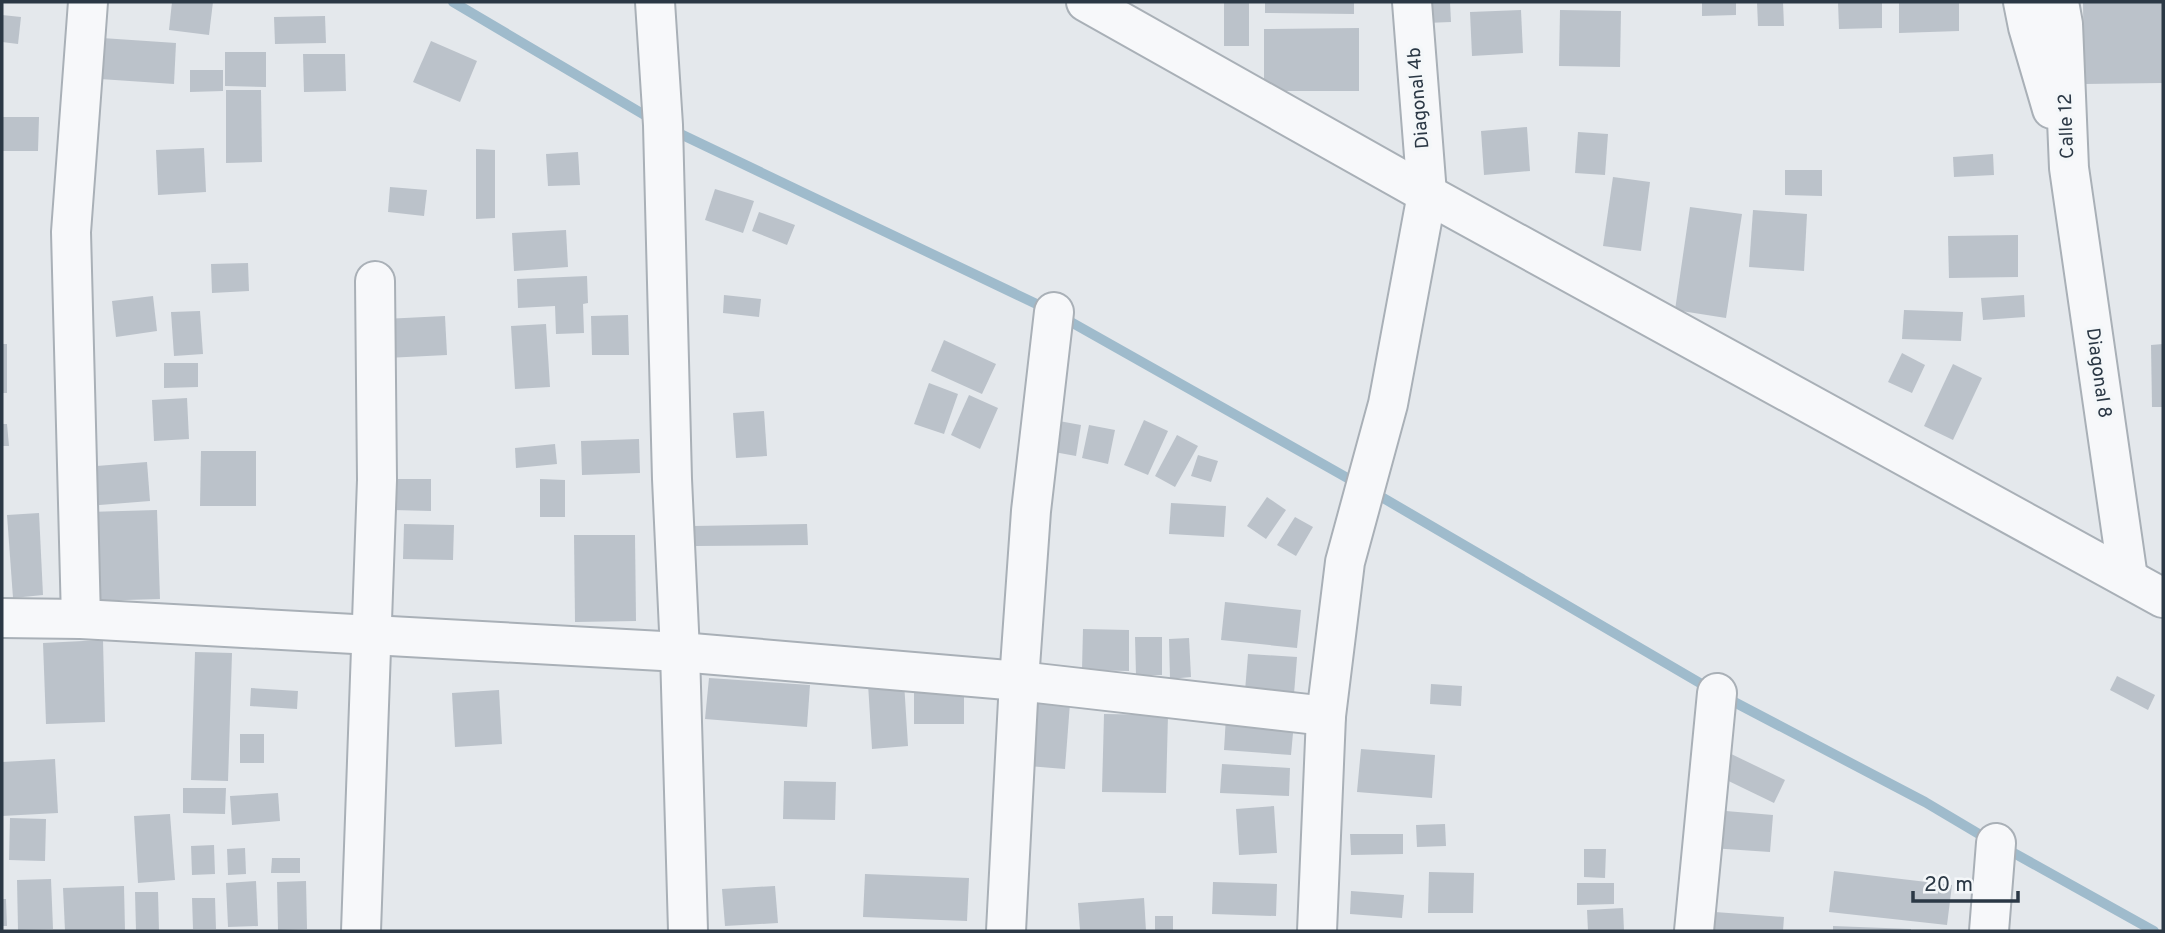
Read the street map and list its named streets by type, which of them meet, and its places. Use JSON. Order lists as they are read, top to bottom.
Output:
{
  "streets": {
    "street": ["Diagonal 4b", "Calle 12", "Diagonal 8"]
  },
  "crossings": [
    ["Calle 12", "Diagonal 8"]
  ],
  "scale_bar": "20 m"
}
